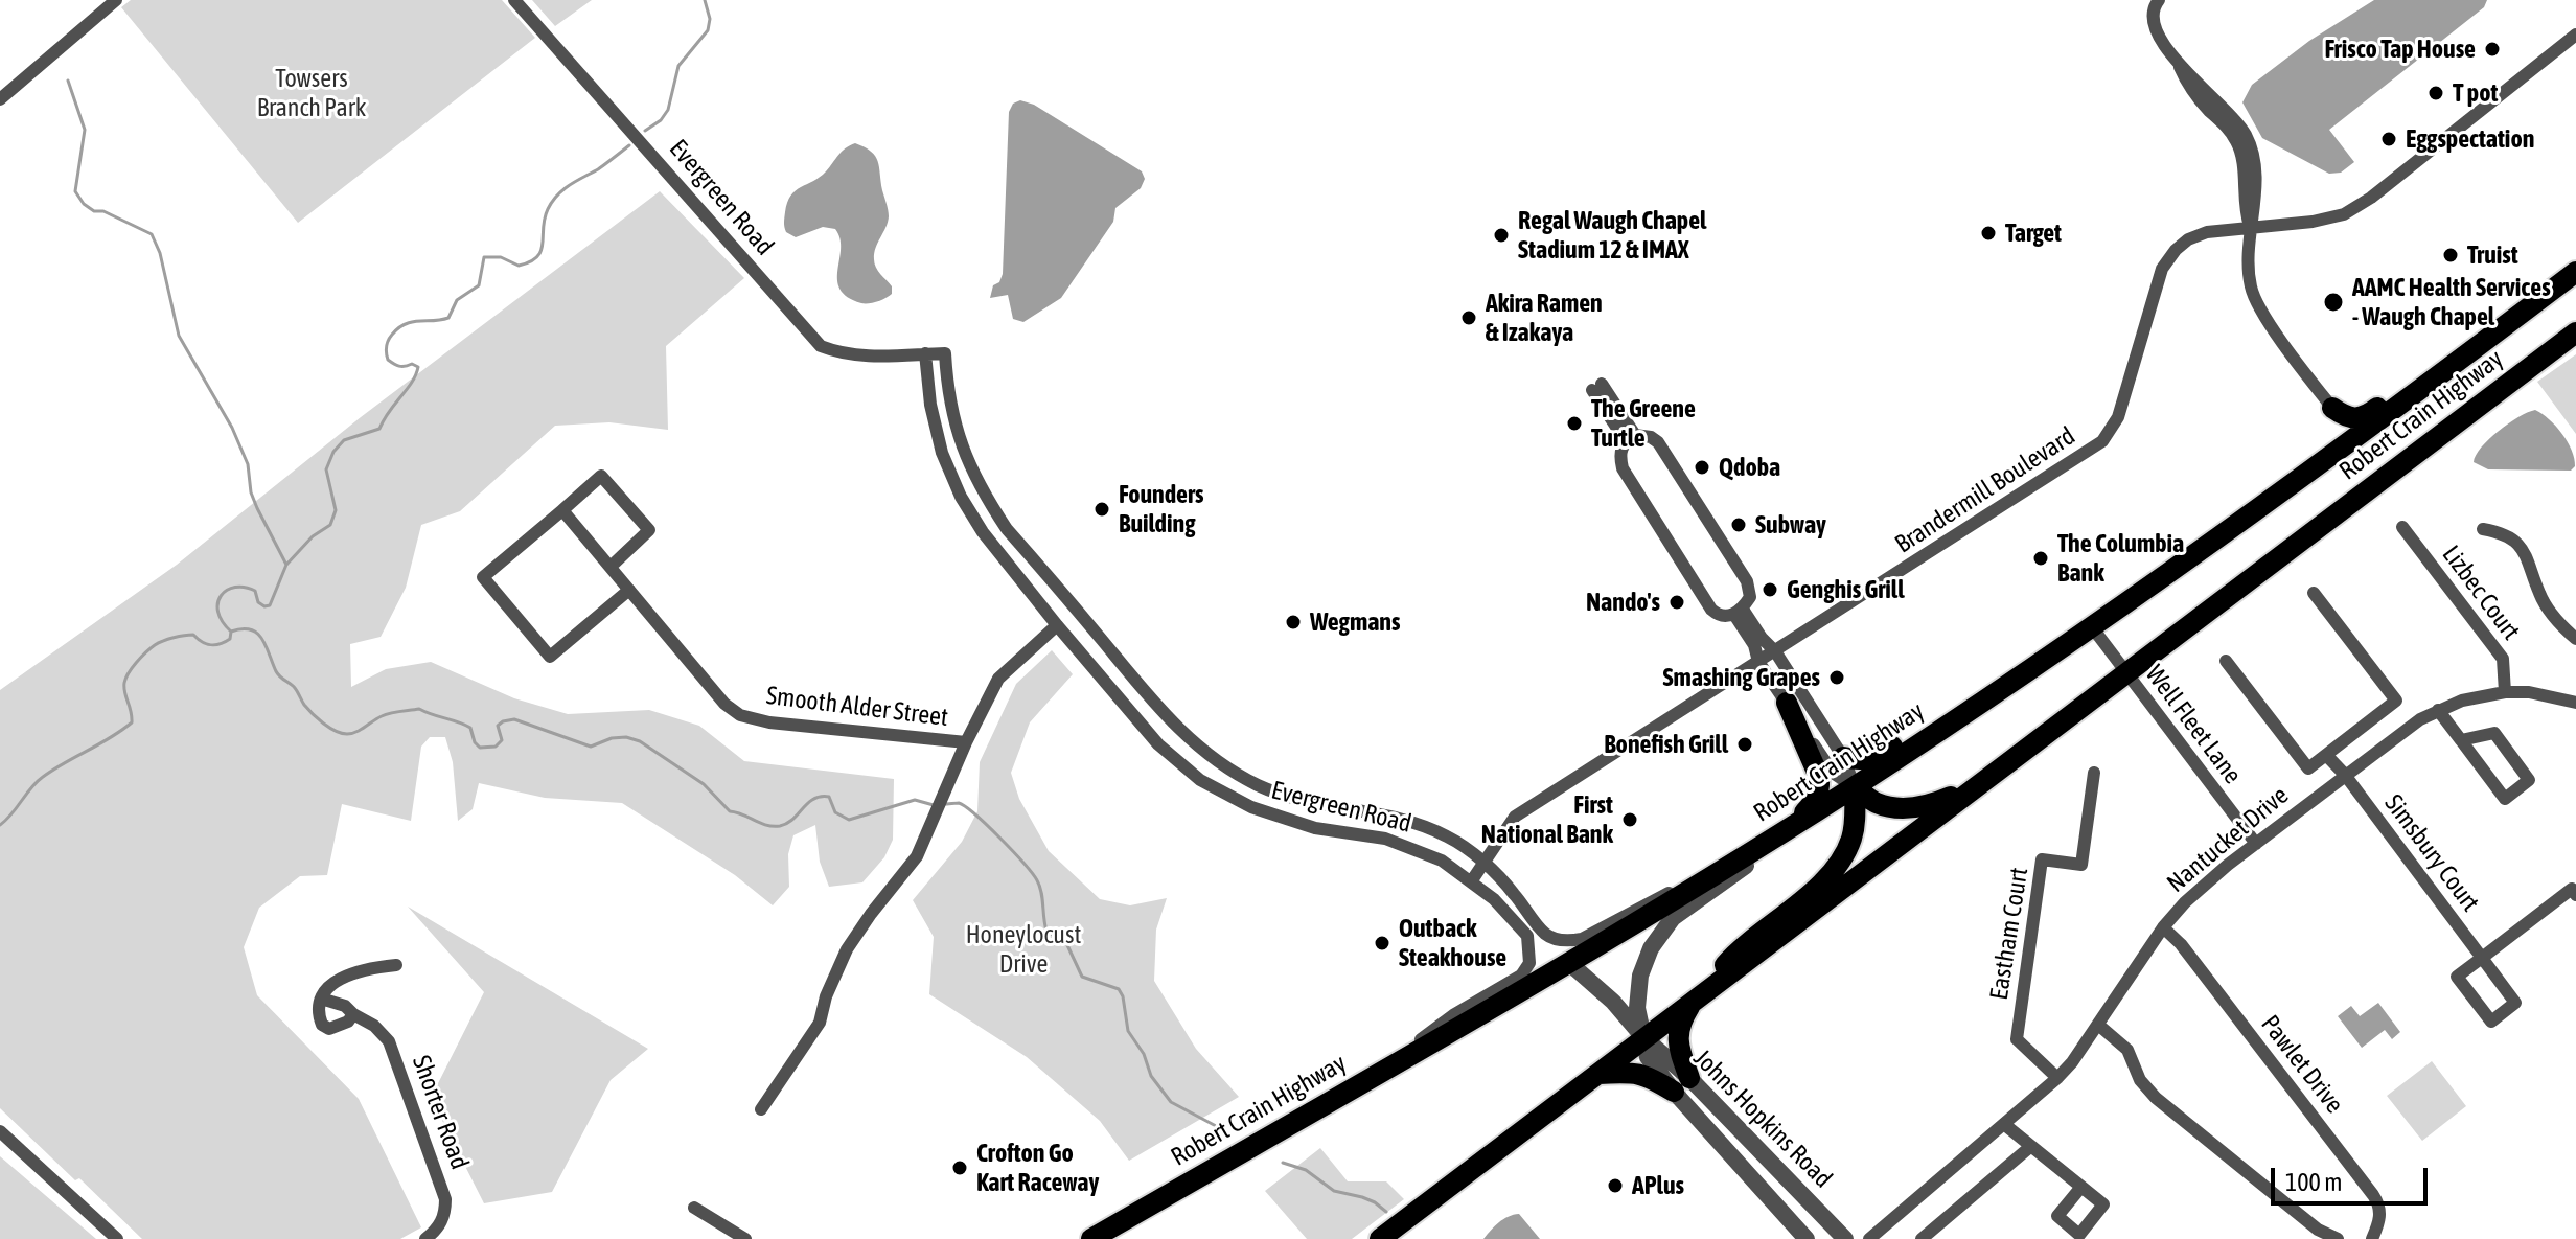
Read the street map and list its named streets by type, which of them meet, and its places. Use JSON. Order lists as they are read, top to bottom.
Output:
{
  "streets": {
    "highway": ["Robert Crain Highway"],
    "street": [
      "Evergreen Road",
      "Brandermill Boulevard",
      "Lizbec Court",
      "Smooth Alder Street",
      "Well Fleet Lane",
      "Nantucket Drive",
      "Simsbury Court",
      "Eastham Court",
      "Pawlet Drive",
      "Shorter Road",
      "Johns Hopkins Road"
    ]
  },
  "crossings": [
    ["Evergreen Road", "Robert Crain Highway"],
    ["Evergreen Road", "Brandermill Boulevard"],
    ["Evergreen Road", "Johns Hopkins Road"],
    ["Robert Crain Highway", "Well Fleet Lane"],
    ["Robert Crain Highway", "Johns Hopkins Road"],
    ["Lizbec Court", "Nantucket Drive"],
    ["Well Fleet Lane", "Nantucket Drive"],
    ["Nantucket Drive", "Simsbury Court"],
    ["Nantucket Drive", "Eastham Court"],
    ["Nantucket Drive", "Pawlet Drive"]
  ],
  "parks": ["Towsers Branch Park", "Honeylocust Drive"],
  "places": [
    "Frisco Tap House",
    "T pot",
    "Eggspectation",
    "Target",
    "Regal Waugh Chapel Stadium 12 & IMAX",
    "Truist",
    "AAMC Health Services - Waugh Chapel",
    "Akira Ramen & Izakaya",
    "The Greene Turtle",
    "Qdoba",
    "Founders Building",
    "Subway",
    "The Columbia Bank",
    "Genghis Grill",
    "Nando's",
    "Wegmans",
    "Smashing Grapes",
    "Bonefish Grill",
    "First National Bank",
    "Outback Steakhouse",
    "Crofton Go Kart Raceway",
    "APlus"
  ],
  "scale_bar": "100 m"
}
